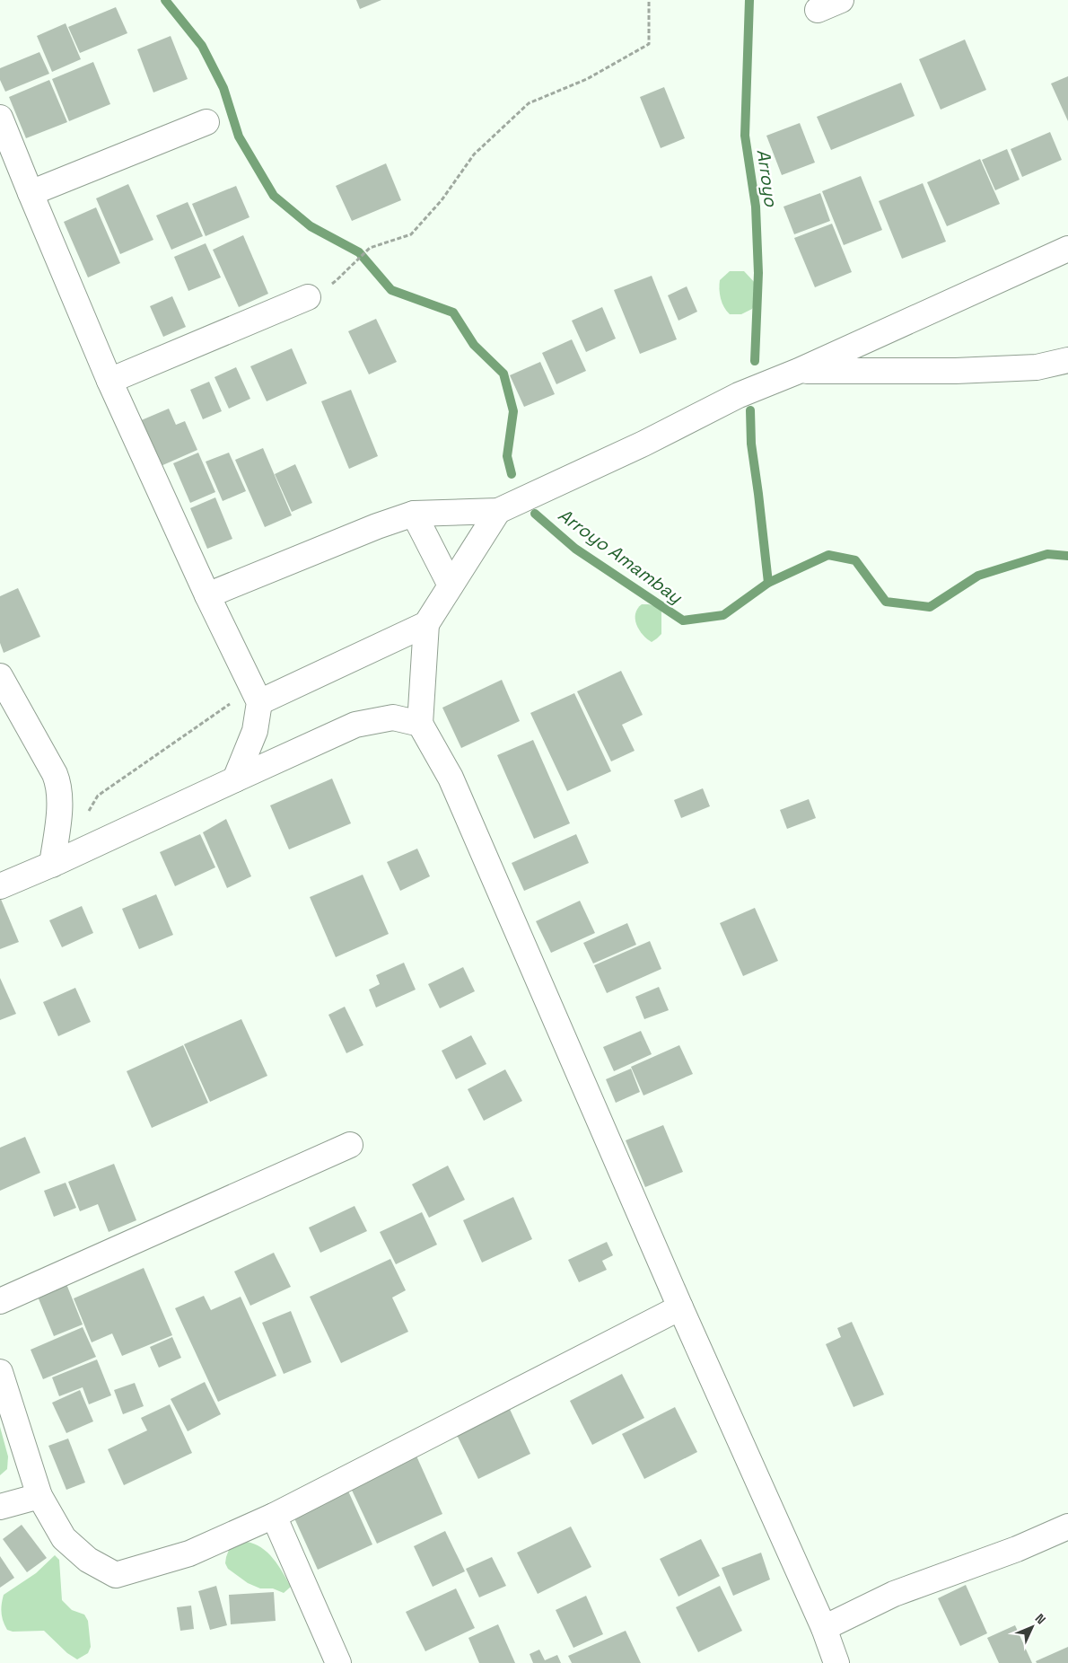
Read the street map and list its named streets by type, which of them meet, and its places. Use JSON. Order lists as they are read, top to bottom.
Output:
{
  "water": ["Arroyo", "Arroyo Amambay"],
  "north": "top right"
}
